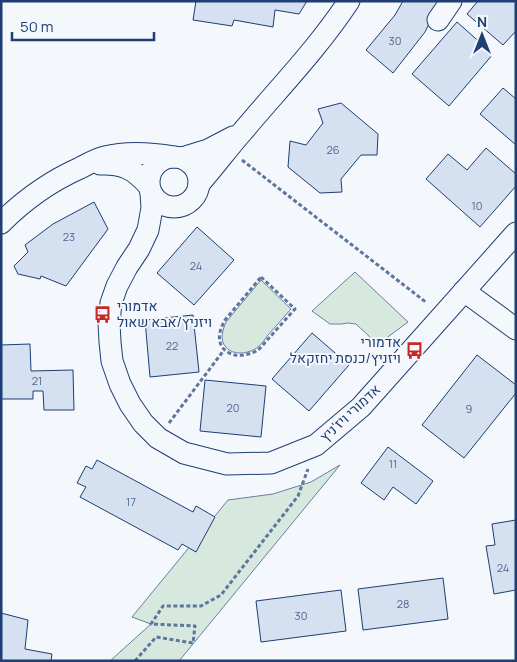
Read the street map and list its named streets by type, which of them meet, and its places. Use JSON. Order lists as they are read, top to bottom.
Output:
{
  "streets": {
    "street": ["אדמורי ויז'ניץ"]
  },
  "places": {
    "bus stop": ["אדמורי ויזניץ/אבא שאול", "אדמורי ויזניץ/כנסת יחזקאל"]
  },
  "house_numbers": [
    "30",
    "26",
    "10",
    "23",
    "24",
    "22",
    "21",
    "20",
    "9",
    "11",
    "17",
    "24",
    "28",
    "30"
  ],
  "scale_bar": "50 m",
  "north": "top"
}
